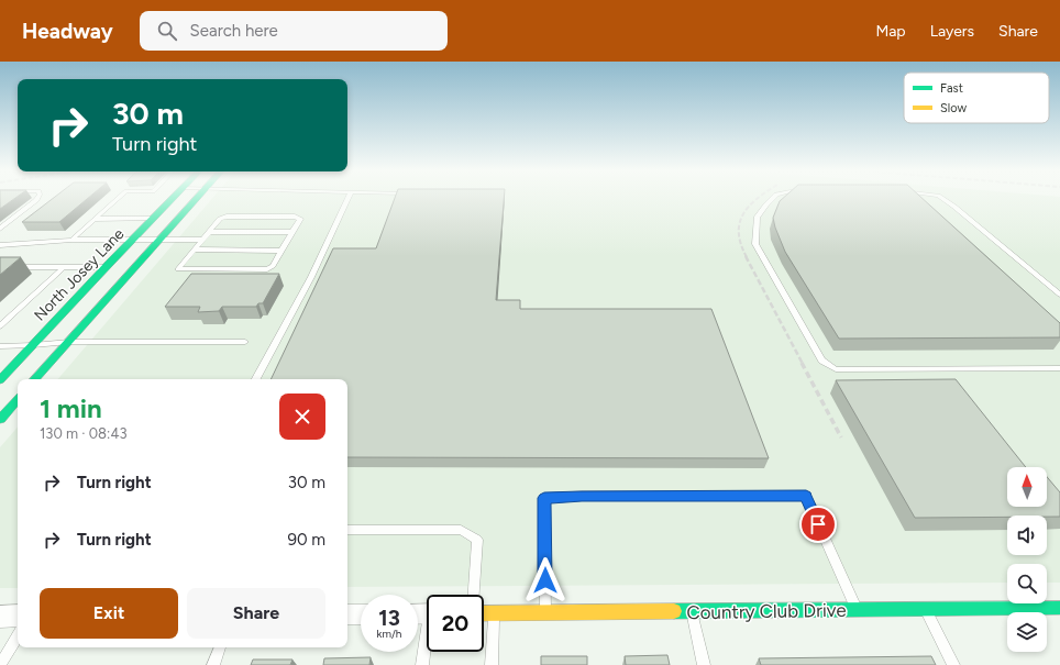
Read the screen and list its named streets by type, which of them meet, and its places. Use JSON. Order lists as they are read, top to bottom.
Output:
{
  "streets": {
    "main road": ["North Josey Lane", "Country Club Drive"]
  },
  "legend": ["Fast", "Slow"],
  "north": "top",
  "page": {
    "header": "Headway",
    "search": "Search here",
    "nav": ["Map", "Layers", "Share"],
    "turn": ["30 m", "Turn right"],
    "heading": ["1 min", "130 m · 08:43"],
    "list": [
      {
        "name": "Turn right",
        "value": "30 m"
      },
      {
        "name": "Turn right",
        "value": "90 m"
      }
    ],
    "buttons": ["Exit", "Share"],
    "speed": "13 km/h",
    "limit": "20"
  }
}
